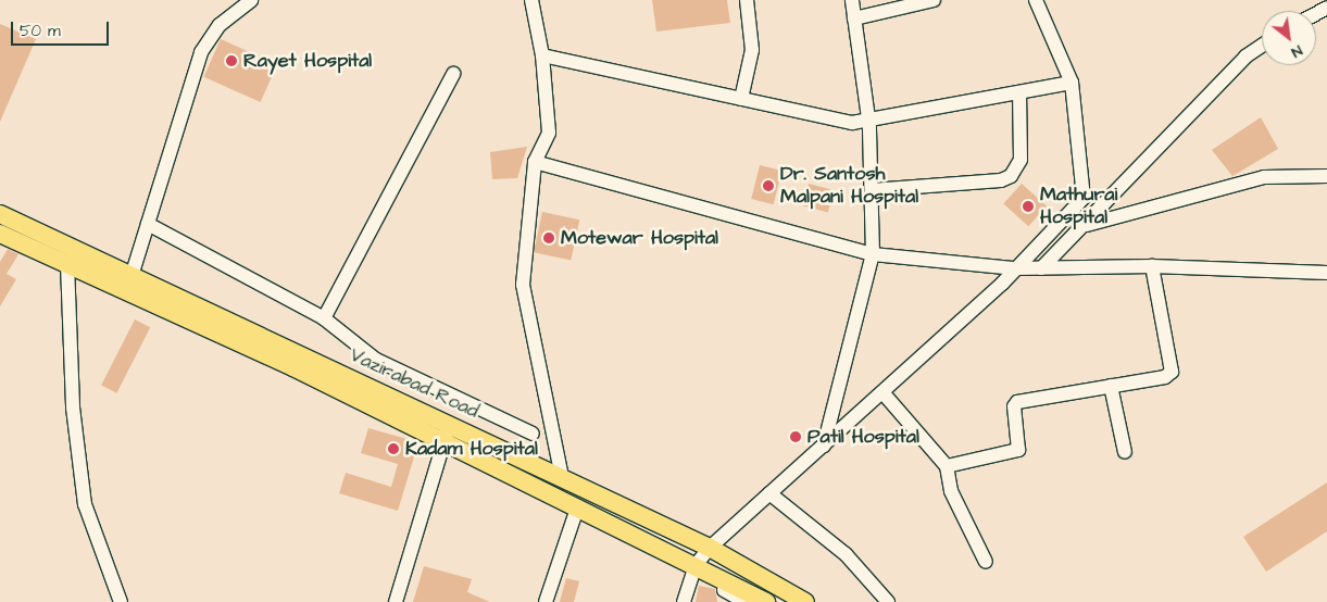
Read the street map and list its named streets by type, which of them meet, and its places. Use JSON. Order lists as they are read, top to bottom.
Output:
{
  "streets": {
    "main road": ["Vazirabad Road"]
  },
  "places": [
    "Rayet Hospital",
    "Dr. Santosh Malpani Hospital",
    "Mathurai Hospital",
    "Motewar Hospital",
    "Patil Hospital",
    "Kadam Hospital"
  ],
  "scale_bar": "50 m",
  "north": "bottom right"
}
